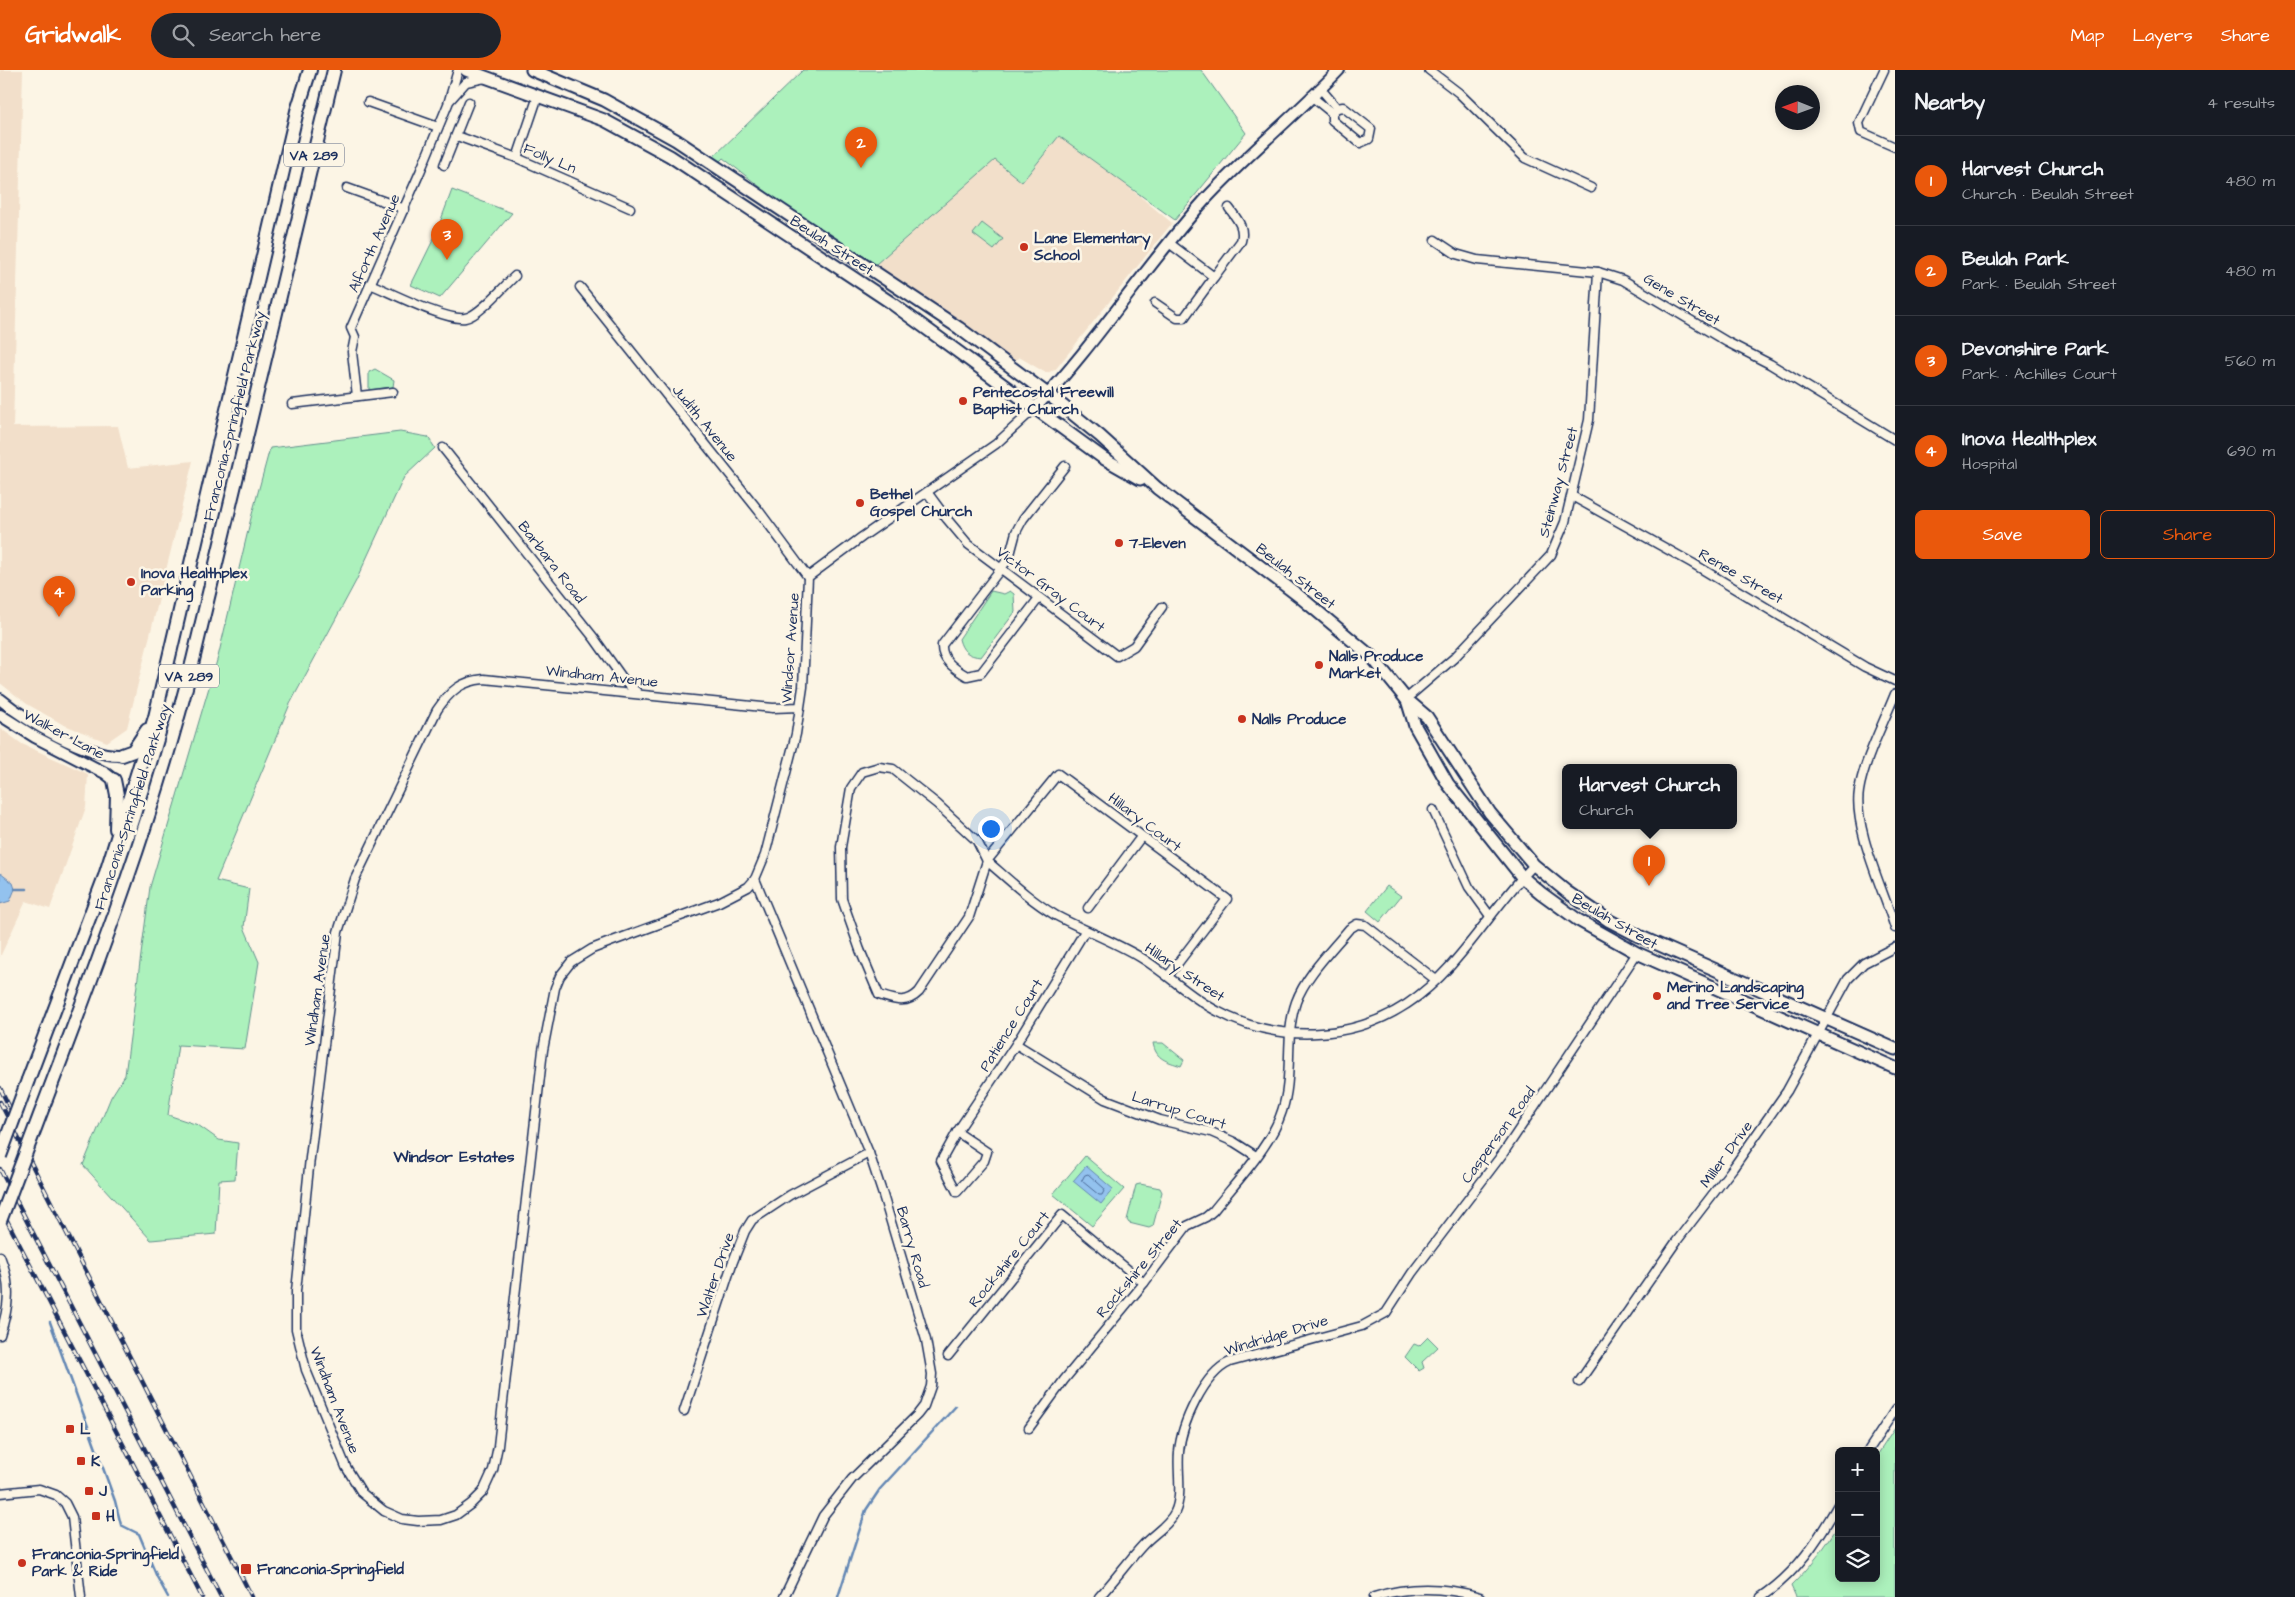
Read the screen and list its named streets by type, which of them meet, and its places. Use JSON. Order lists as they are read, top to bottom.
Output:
{
  "streets": {
    "main road": ["VA 289", "Beulah Street", "Franconia-Springfield Parkway"],
    "street": [
      "Folly Ln",
      "Alforth Avenue",
      "Gene Street",
      "Judith Avenue",
      "Steinway Street",
      "Barbara Road",
      "Renee Street",
      "Victor Gray Court",
      "Windsor Avenue",
      "Windham Avenue",
      "Walker Lane",
      "Hillary Court",
      "Hillary Street",
      "Patience Court",
      "Larrup Court",
      "Casperson Road",
      "Miller Drive",
      "Barry Road",
      "Rockshire Court",
      "Rockshire Street",
      "Walter Drive",
      "Windridge Drive"
    ]
  },
  "crossings": [
    ["Alforth Avenue", "Beulah Street"],
    ["Beulah Street", "Steinway Street"],
    ["Beulah Street", "Windsor Avenue"],
    ["Beulah Street", "Hillary Street"],
    ["Beulah Street", "Casperson Road"],
    ["Beulah Street", "Miller Drive"],
    ["Gene Street", "Steinway Street"],
    ["Judith Avenue", "Windsor Avenue"],
    ["Steinway Street", "Renee Street"],
    ["Barbara Road", "Windham Avenue"],
    ["Victor Gray Court", "Windsor Avenue"],
    ["Windsor Avenue", "Windham Avenue"],
    ["Windsor Avenue", "Barry Road"],
    ["Windham Avenue", "Barry Road"],
    ["Hillary Court", "Hillary Street"],
    ["Hillary Street", "Patience Court"],
    ["Hillary Street", "Rockshire Street"],
    ["Patience Court", "Larrup Court"],
    ["Larrup Court", "Rockshire Street"],
    ["Casperson Road", "Windridge Drive"],
    ["Barry Road", "Walter Drive"],
    ["Rockshire Court", "Rockshire Street"]
  ],
  "districts": ["Windsor Estates"],
  "places": {
    "other": [
      "Lane Elementary School",
      "Pentecostal Freewill Baptist Church",
      "Bethel Gospel Church",
      "7-Eleven",
      "Inova Healthplex Parking",
      "Nalls Produce Market",
      "Nalls Produce",
      "Merino Landscaping and Tree Service",
      "Franconia-Springfield Park & Ride"
    ],
    "transit": [
      "L",
      "K",
      "J",
      "H",
      "Franconia–Springfield"
    ]
  },
  "north": "left",
  "page": {
    "header": "Gridwalk",
    "search": "Search here",
    "nav": ["Map", "Layers", "Share"],
    "heading": ["Nearby", "4 results"],
    "pins": [
      "2",
      "3",
      "4",
      "1"
    ],
    "list": [
      {
        "mark": "1",
        "name": "Harvest Church",
        "note": "Church · Beulah Street",
        "value": "480 m"
      },
      {
        "mark": "2",
        "name": "Beulah Park",
        "note": "Park · Beulah Street",
        "value": "480 m"
      },
      {
        "mark": "3",
        "name": "Devonshire Park",
        "note": "Park · Achilles Court",
        "value": "560 m"
      },
      {
        "mark": "4",
        "name": "Inova Healthplex",
        "note": "Hospital",
        "value": "690 m"
      }
    ],
    "buttons": ["Save", "Share"],
    "popup": ["Harvest Church", "Church"],
    "map_buttons": ["+", "−"]
  }
}
